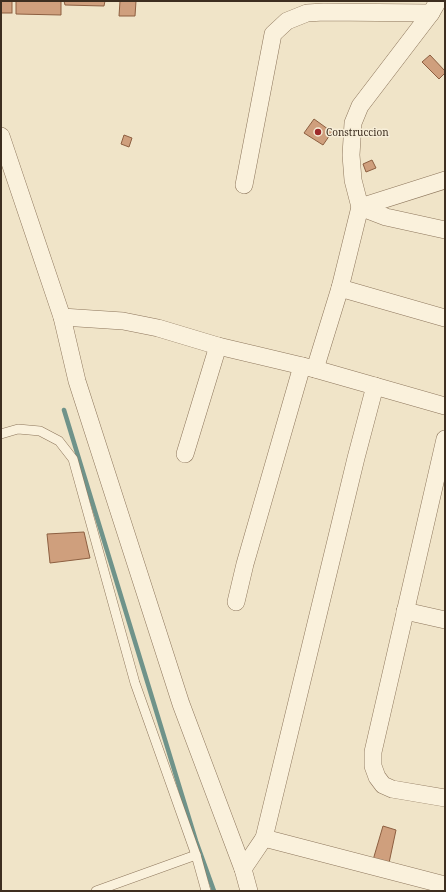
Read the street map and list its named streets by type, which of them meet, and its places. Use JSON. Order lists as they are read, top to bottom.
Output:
{
  "places": ["Construccion"]
}
